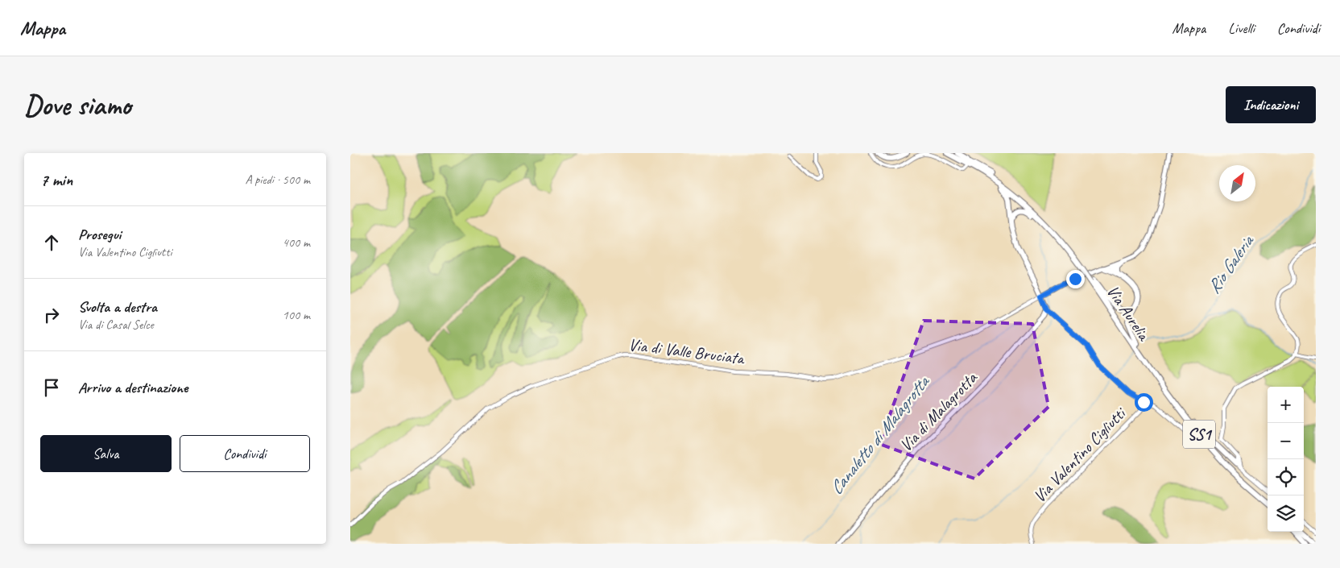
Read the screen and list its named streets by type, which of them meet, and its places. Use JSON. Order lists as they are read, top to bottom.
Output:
{
  "streets": {
    "highway": ["Via Aurelia", "SS1"],
    "main road": ["Via di Malagrotta"],
    "street": ["Via di Valle Bruciata", "Via Valentino Cigliutti"]
  },
  "crossings": [
    ["Via di Malagrotta", "Via Valentino Cigliutti"]
  ],
  "water": ["Rio Galeria", "Canaletto di Malagrotta"],
  "north": "top right",
  "page": {
    "header": "Mappa",
    "nav": ["Mappa", "Livelli", "Condividi"],
    "buttons": [
      "Indicazioni",
      ["Salva", "Condividi"]
    ],
    "title": "Dove siamo",
    "heading": ["7 min", "A piedi · 500 m"],
    "list": [
      ["Prosegui", "Via Valentino Cigliutti", "400 m"],
      ["Svolta a destra", "Via di Casal Selce", "100 m"],
      "Arrivo a destinazione"
    ],
    "map_buttons": ["+", "−"]
  }
}
